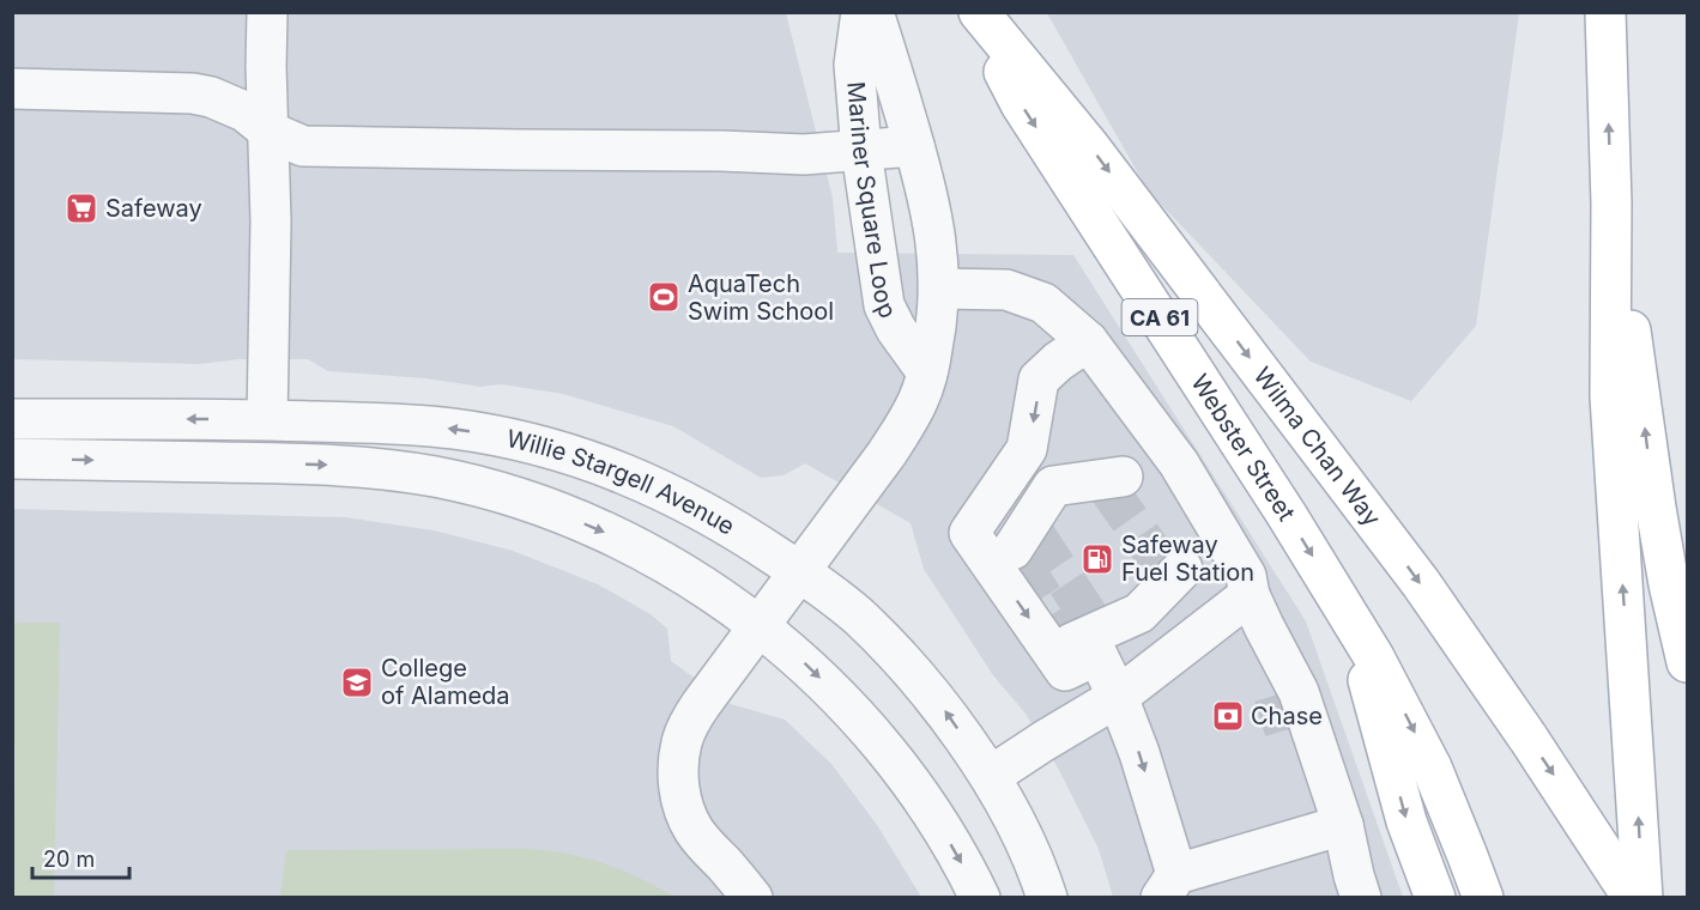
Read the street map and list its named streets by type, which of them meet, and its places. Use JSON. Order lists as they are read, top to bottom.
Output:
{
  "streets": {
    "main road": ["CA 61", "Webster Street", "Wilma Chan Way"],
    "street": ["Mariner Square Loop", "Willie Stargell Avenue"]
  },
  "crossings": [
    ["Mariner Square Loop", "Willie Stargell Avenue"]
  ],
  "one_way": ["Wilma Chan Way"],
  "places": {
    "supermarket": ["Safeway"],
    "sports": ["AquaTech Swim School"],
    "fuel station": ["Safeway Fuel Station"],
    "school or university": ["College of Alameda"],
    "bank": ["Chase"]
  },
  "scale_bar": "20 m"
}
